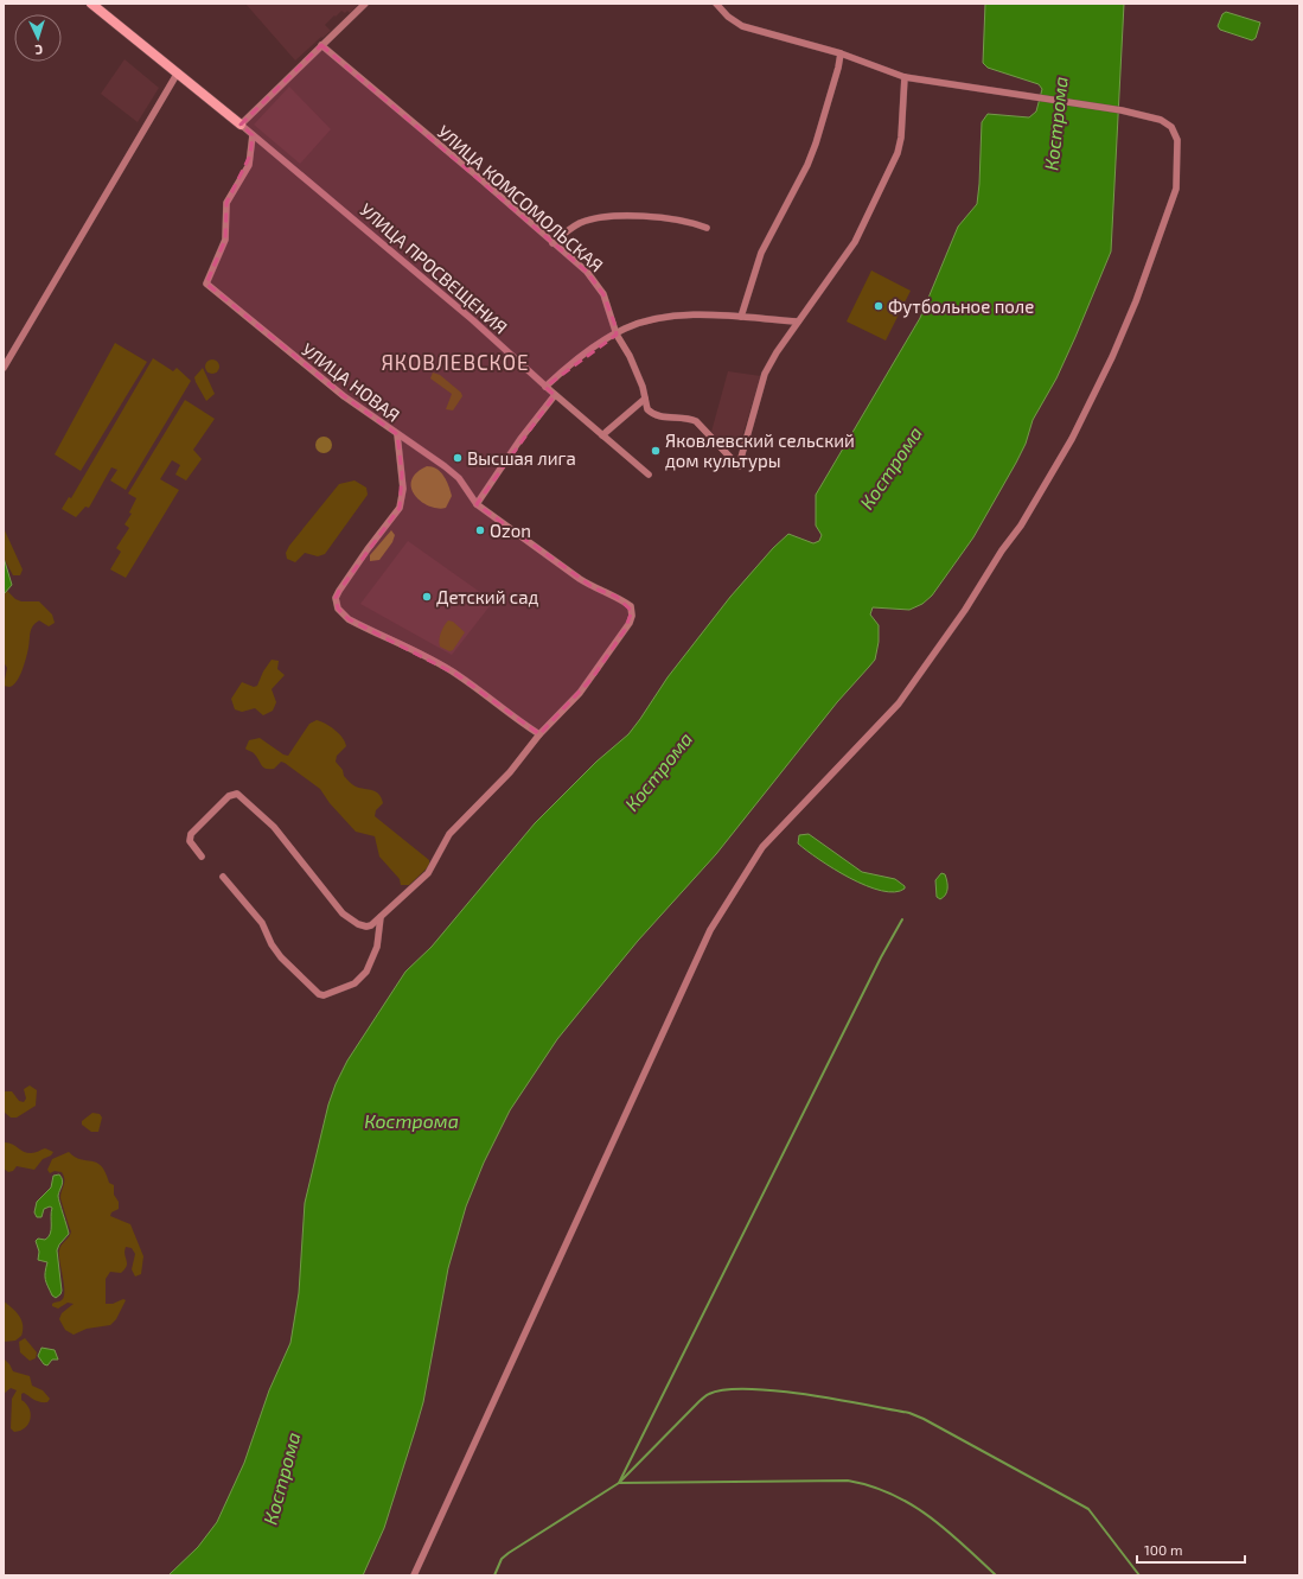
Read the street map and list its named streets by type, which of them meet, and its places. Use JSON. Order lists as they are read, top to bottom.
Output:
{
  "streets": {
    "street": ["УЛИЦА КОМСОМОЛЬСКАЯ", "УЛИЦА ПРОСВЕЩЕНИЯ", "УЛИЦА НОВАЯ"]
  },
  "crossings": [
    ["УЛИЦА ПРОСВЕЩЕНИЯ", "УЛИЦА НОВАЯ"]
  ],
  "districts": ["ЯКОВЛЕВСКОЕ"],
  "water": ["Кострома"],
  "places": [
    "Футбольное поле",
    "Яковлевский сельский дом культуры",
    "Высшая лига",
    "Ozon",
    "Детский сад"
  ],
  "scale_bar": "100 m",
  "north": "bottom"
}
